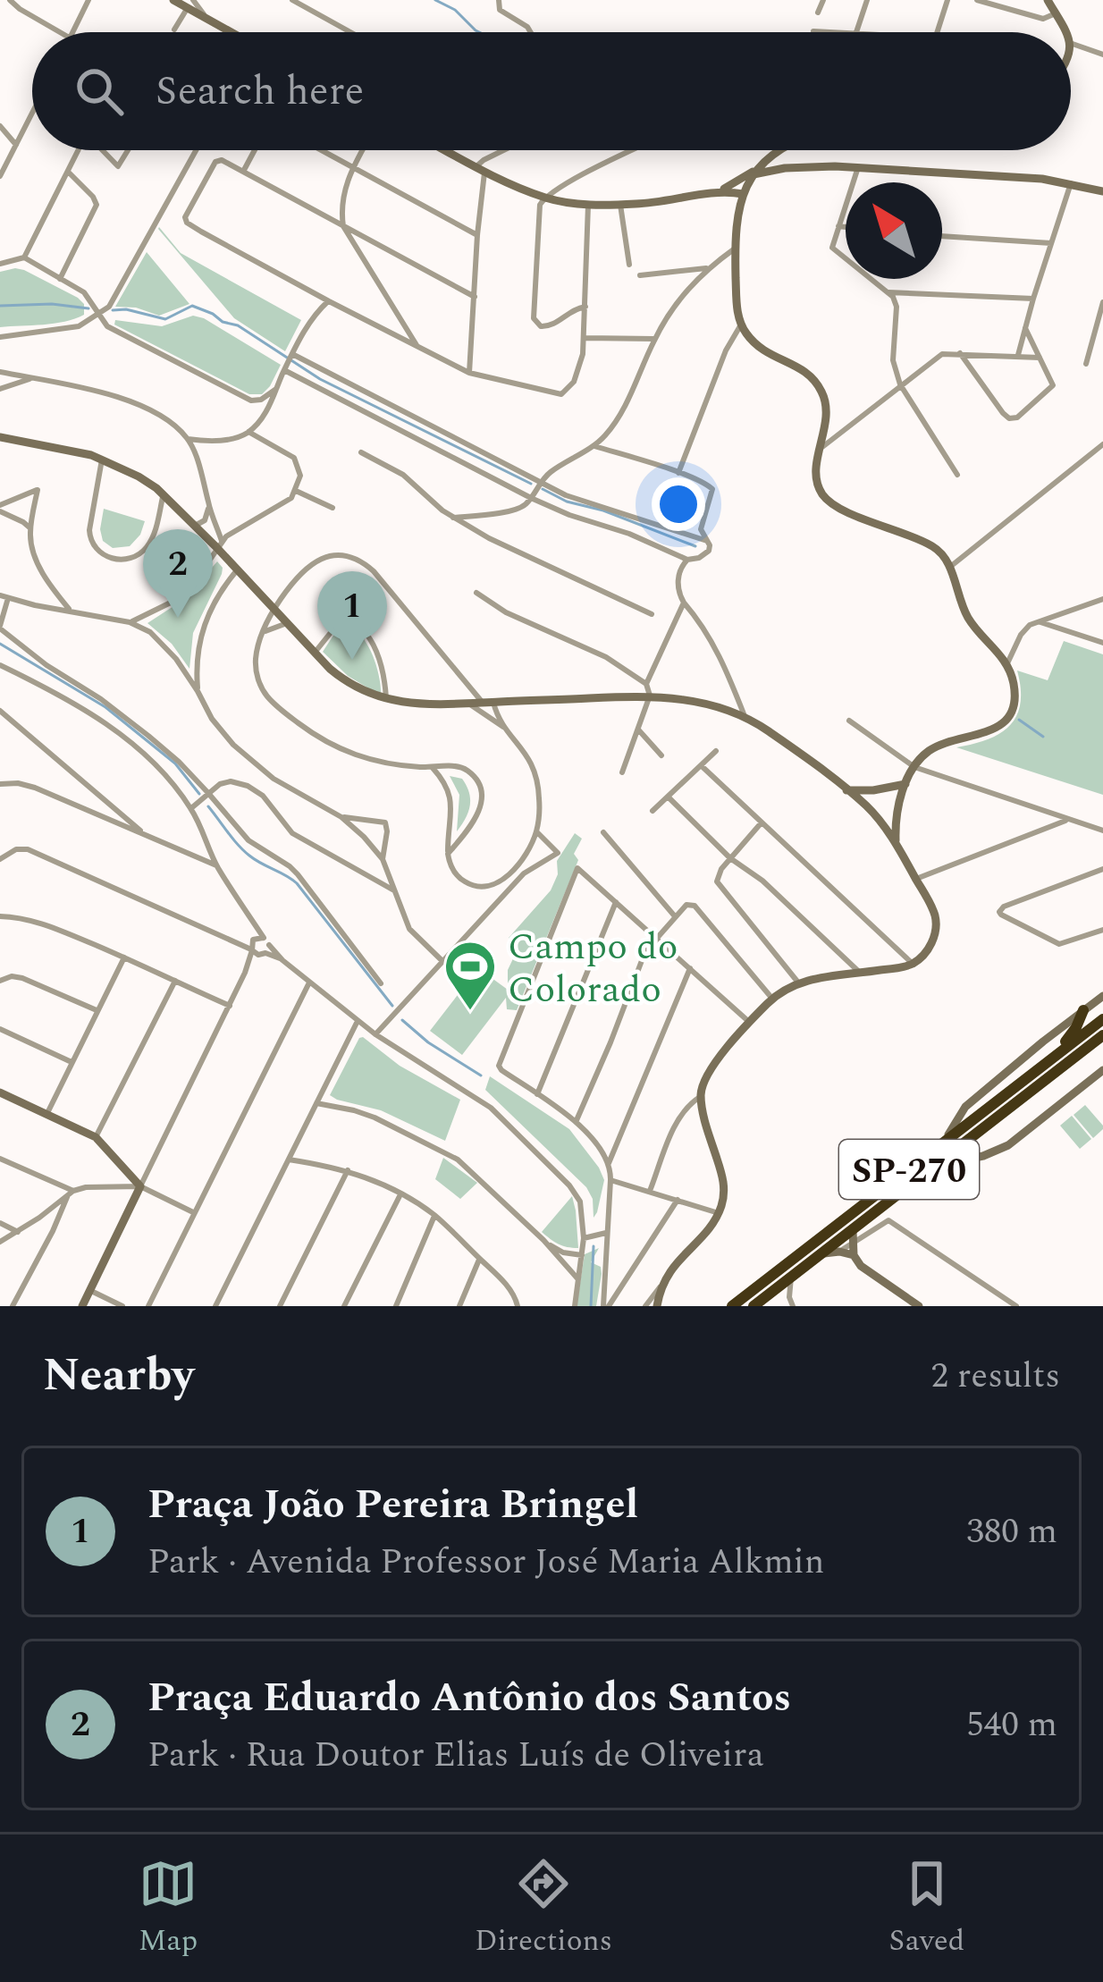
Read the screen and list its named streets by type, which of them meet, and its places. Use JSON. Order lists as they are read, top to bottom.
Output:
{
  "streets": {
    "highway": ["SP-270"]
  },
  "places": {
    "sports": ["Campo do Colorado"]
  },
  "north": "top left",
  "page": {
    "search": "Search here",
    "pins": ["2", "1"],
    "heading": ["Nearby", "2 results"],
    "list": [
      {
        "mark": "1",
        "name": "Praça João Pereira Bringel",
        "note": "Park · Avenida Professor José Maria Alkmin",
        "value": "380 m"
      },
      {
        "mark": "2",
        "name": "Praça Eduardo Antônio dos Santos",
        "note": "Park · Rua Doutor Elias Luís de Oliveira",
        "value": "540 m"
      }
    ],
    "nav": ["Map", "Directions", "Saved"]
  }
}
